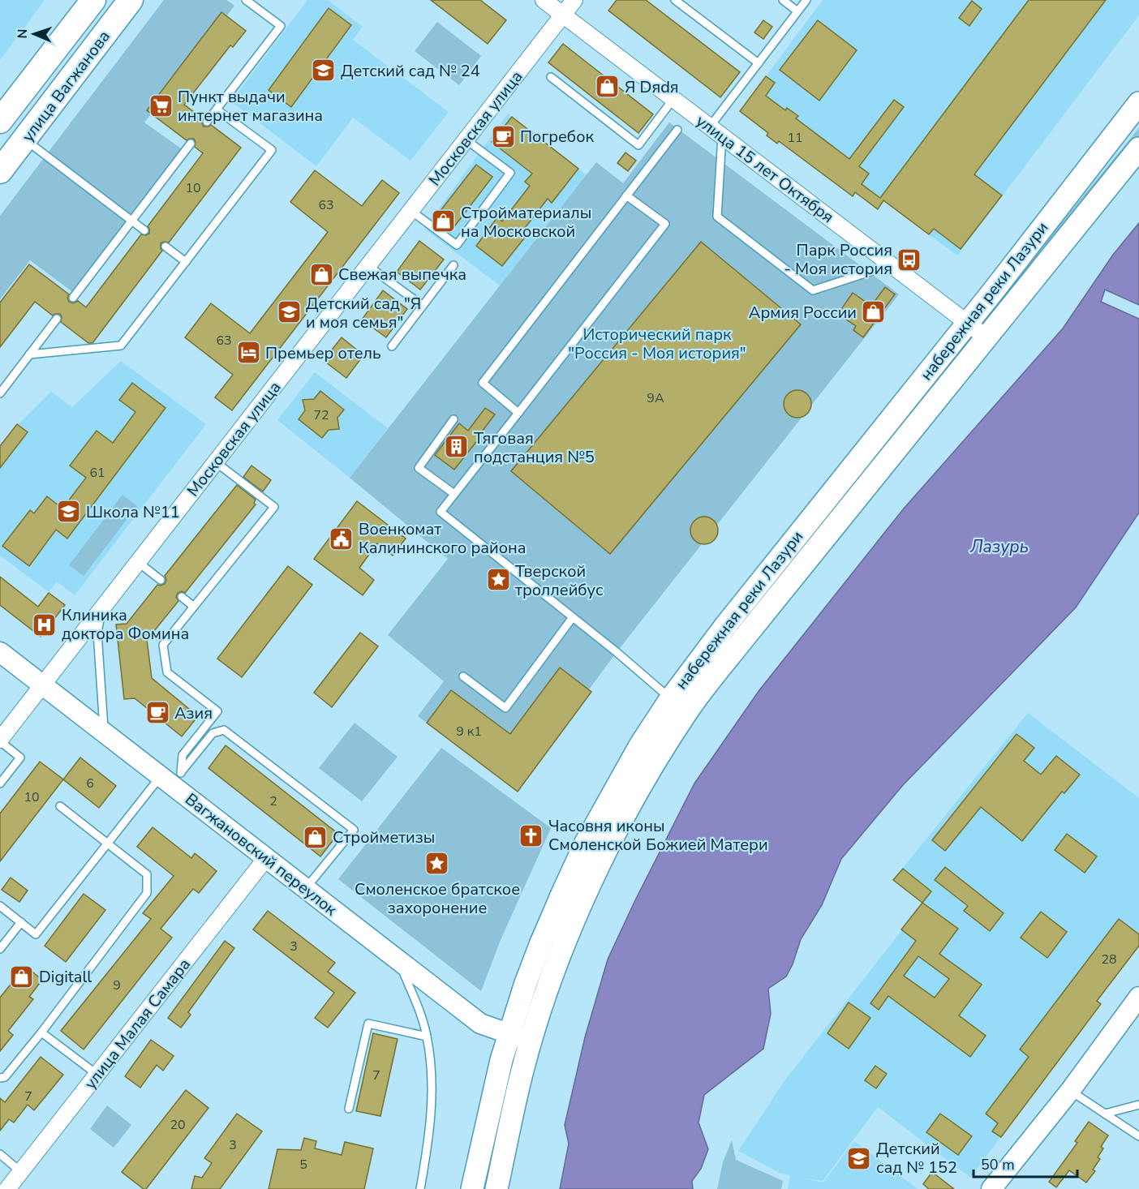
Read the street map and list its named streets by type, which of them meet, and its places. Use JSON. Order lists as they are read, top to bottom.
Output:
{
  "streets": {
    "main road": ["улица Вагжанова", "набережная реки Лазури"],
    "street": [
      "Московская улица",
      "улица 15 лет Октября",
      "Вагжановский переулок",
      "улица Малая Самара"
    ]
  },
  "crossings": [
    ["Московская улица", "улица 15 лет Октября"],
    ["Московская улица", "Вагжановский переулок"],
    ["улица 15 лет Октября", "набережная реки Лазури"],
    ["набережная реки Лазури", "Вагжановский переулок"],
    ["Вагжановский переулок", "улица Малая Самара"]
  ],
  "water": ["Лазурь"],
  "parks": ["Исторический парк \"Россия - Моя история\""],
  "places": {
    "school or university": [
      "Детский сад № 24",
      "Детский сад \"Я и моя семья\"",
      "Школа №11",
      "Детский сад № 152"
    ],
    "shop": [
      "Я Dяdя",
      "Стройматериалы на Московской",
      "Свежая выпечка",
      "Армия России",
      "Стройметизы",
      "Digitall"
    ],
    "supermarket": ["Пункт выдачи интернет магазина"],
    "cafe": ["Погребок", "Азия"],
    "bus stop": ["Парк Россия - Моя история"],
    "hotel": ["Премьер отель"],
    "building": ["Тяговая подстанция №5"],
    "public building": ["Военкомат Калининского района"],
    "place": ["Тверской троллейбус", "Смоленское братское захоронение"],
    "hospital": ["Клиника доктора Фомина"],
    "church": ["Часовня иконы Смоленской Божией Матери"]
  },
  "house_numbers": [
    "11",
    "10",
    "63",
    "63",
    "9А",
    "72",
    "61",
    "9 к1",
    "6",
    "10",
    "2",
    "3",
    "28",
    "9",
    "7",
    "7",
    "20",
    "3",
    "5"
  ],
  "scale_bar": "50 m",
  "north": "left"
}
